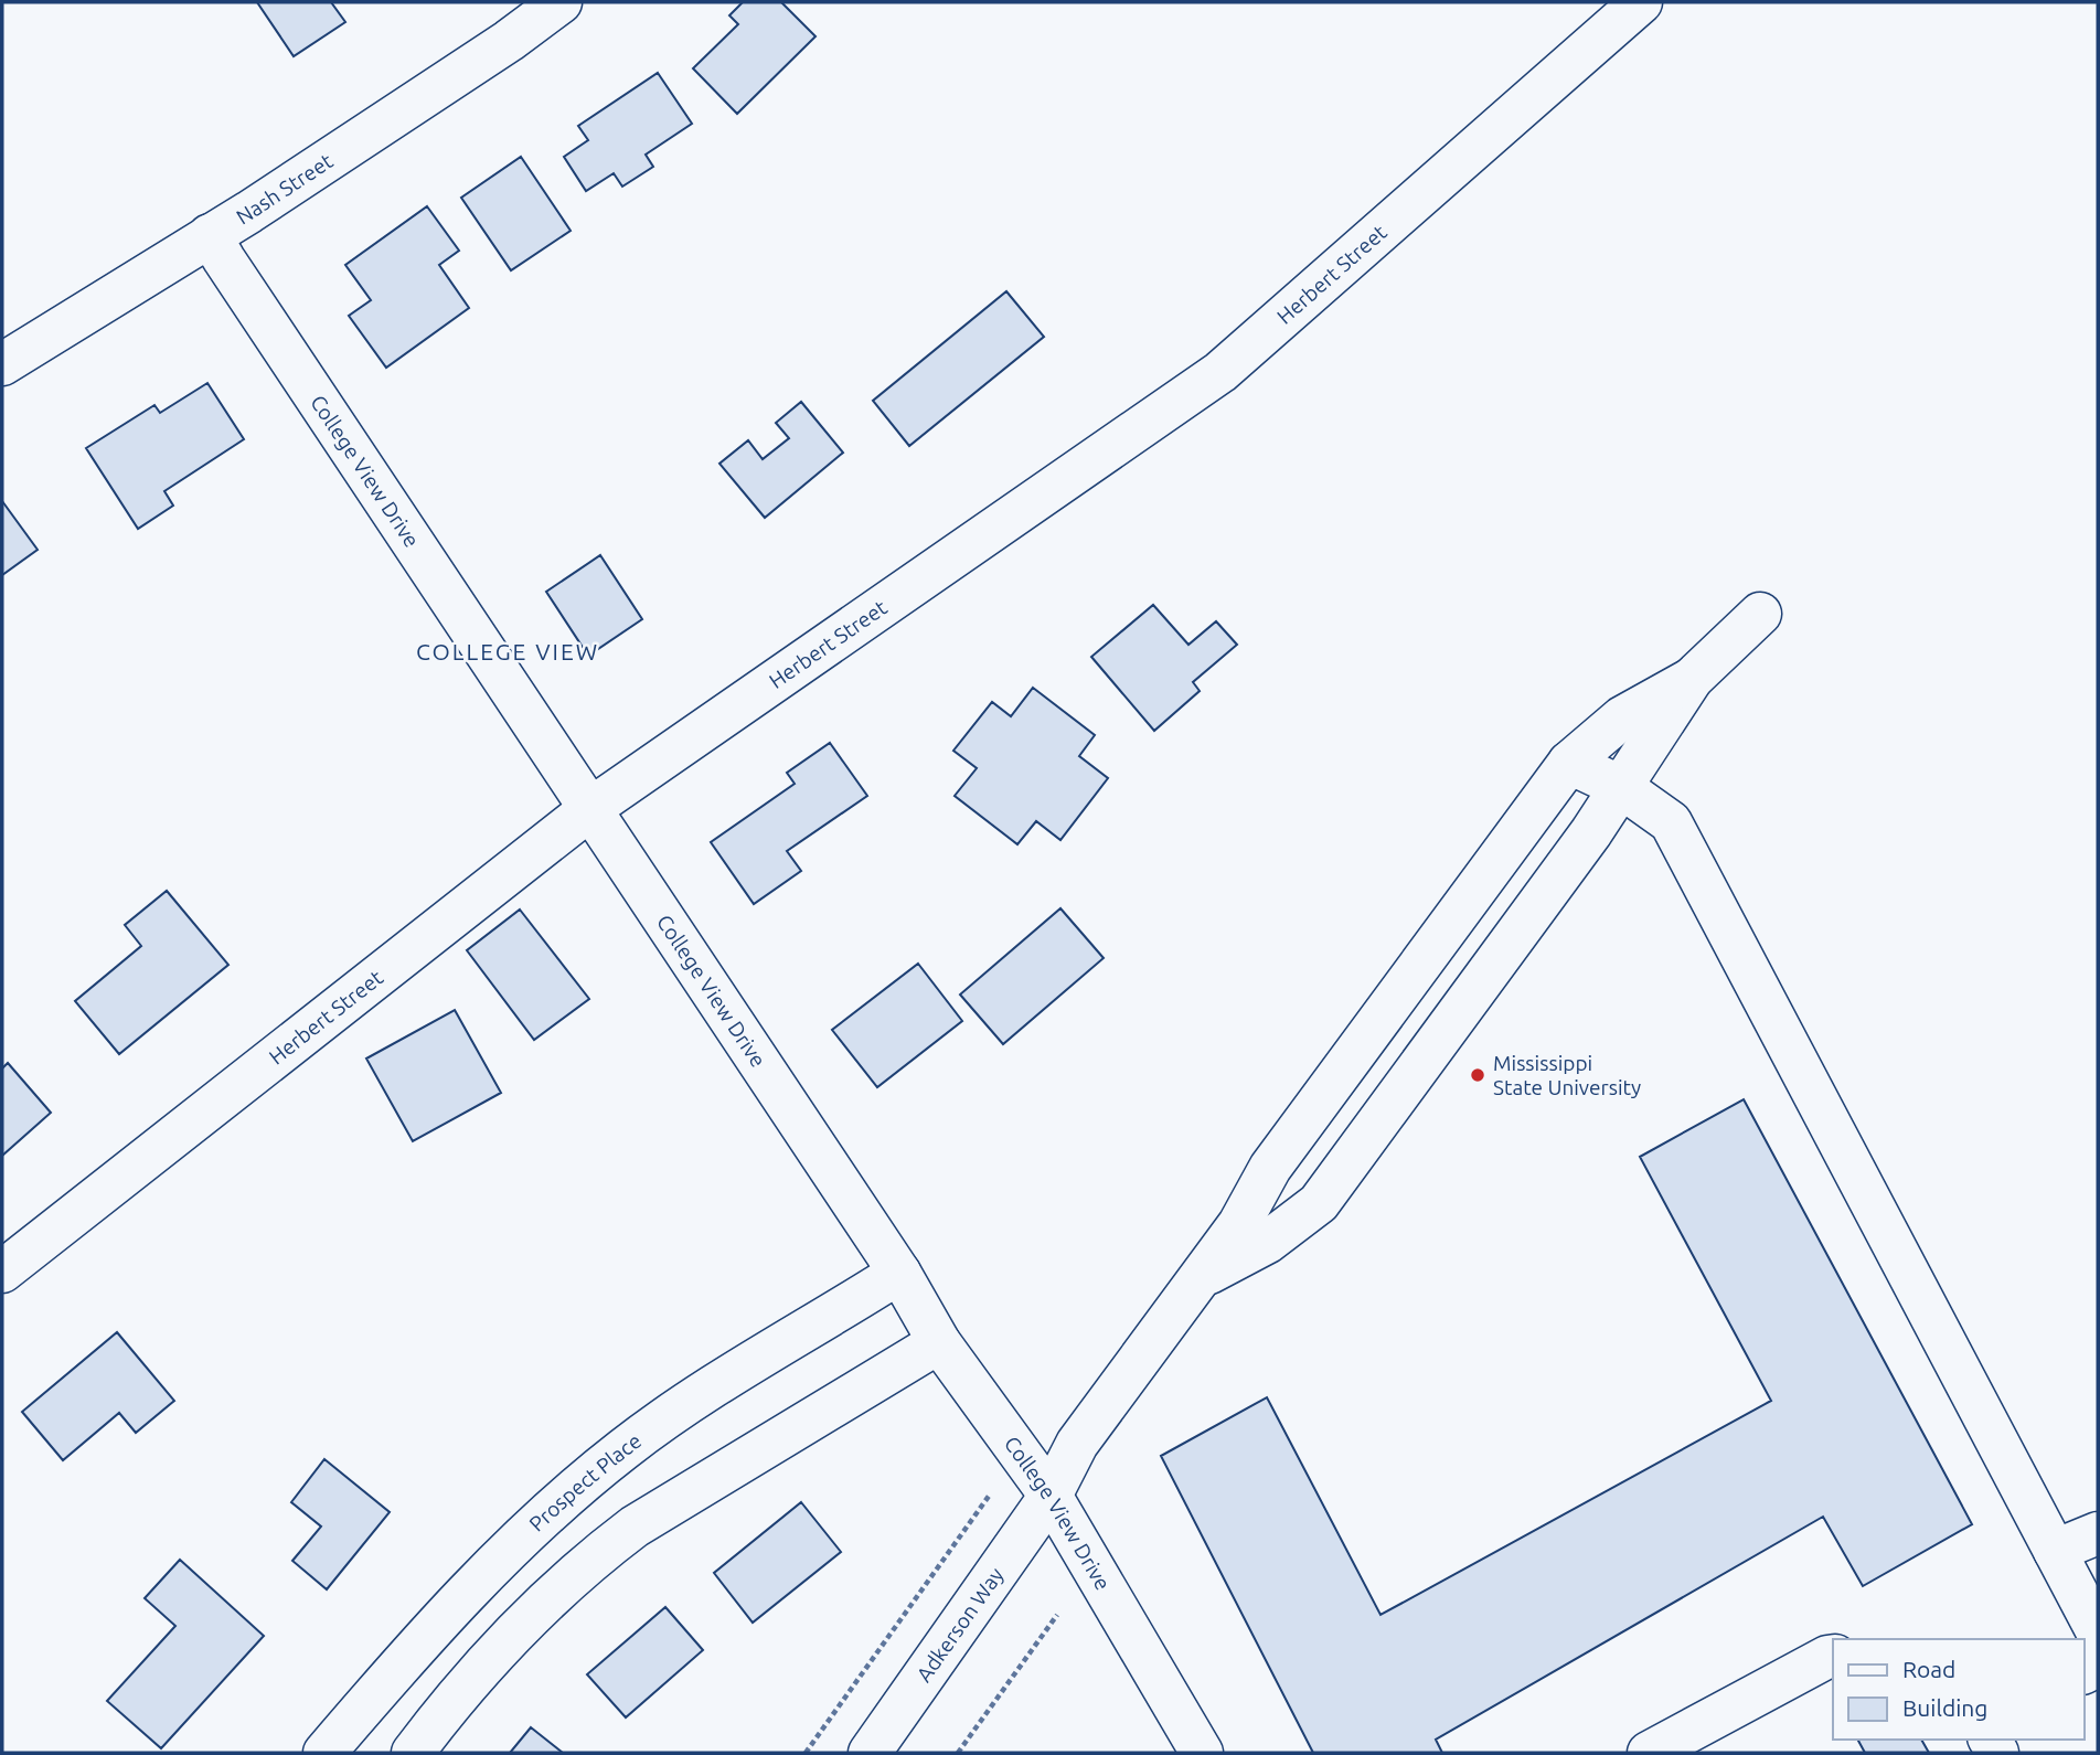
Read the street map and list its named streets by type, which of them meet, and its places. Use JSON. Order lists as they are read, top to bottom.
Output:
{
  "streets": {
    "street": [
      "Nash Street",
      "Herbert Street",
      "College View Drive",
      "Prospect Place",
      "Adkerson Way"
    ]
  },
  "crossings": [
    ["Nash Street", "College View Drive"],
    ["Herbert Street", "College View Drive"],
    ["College View Drive", "Prospect Place"],
    ["College View Drive", "Adkerson Way"]
  ],
  "districts": ["COLLEGE VIEW"],
  "places": ["Mississippi State University"],
  "legend": ["Road", "Building"]
}
